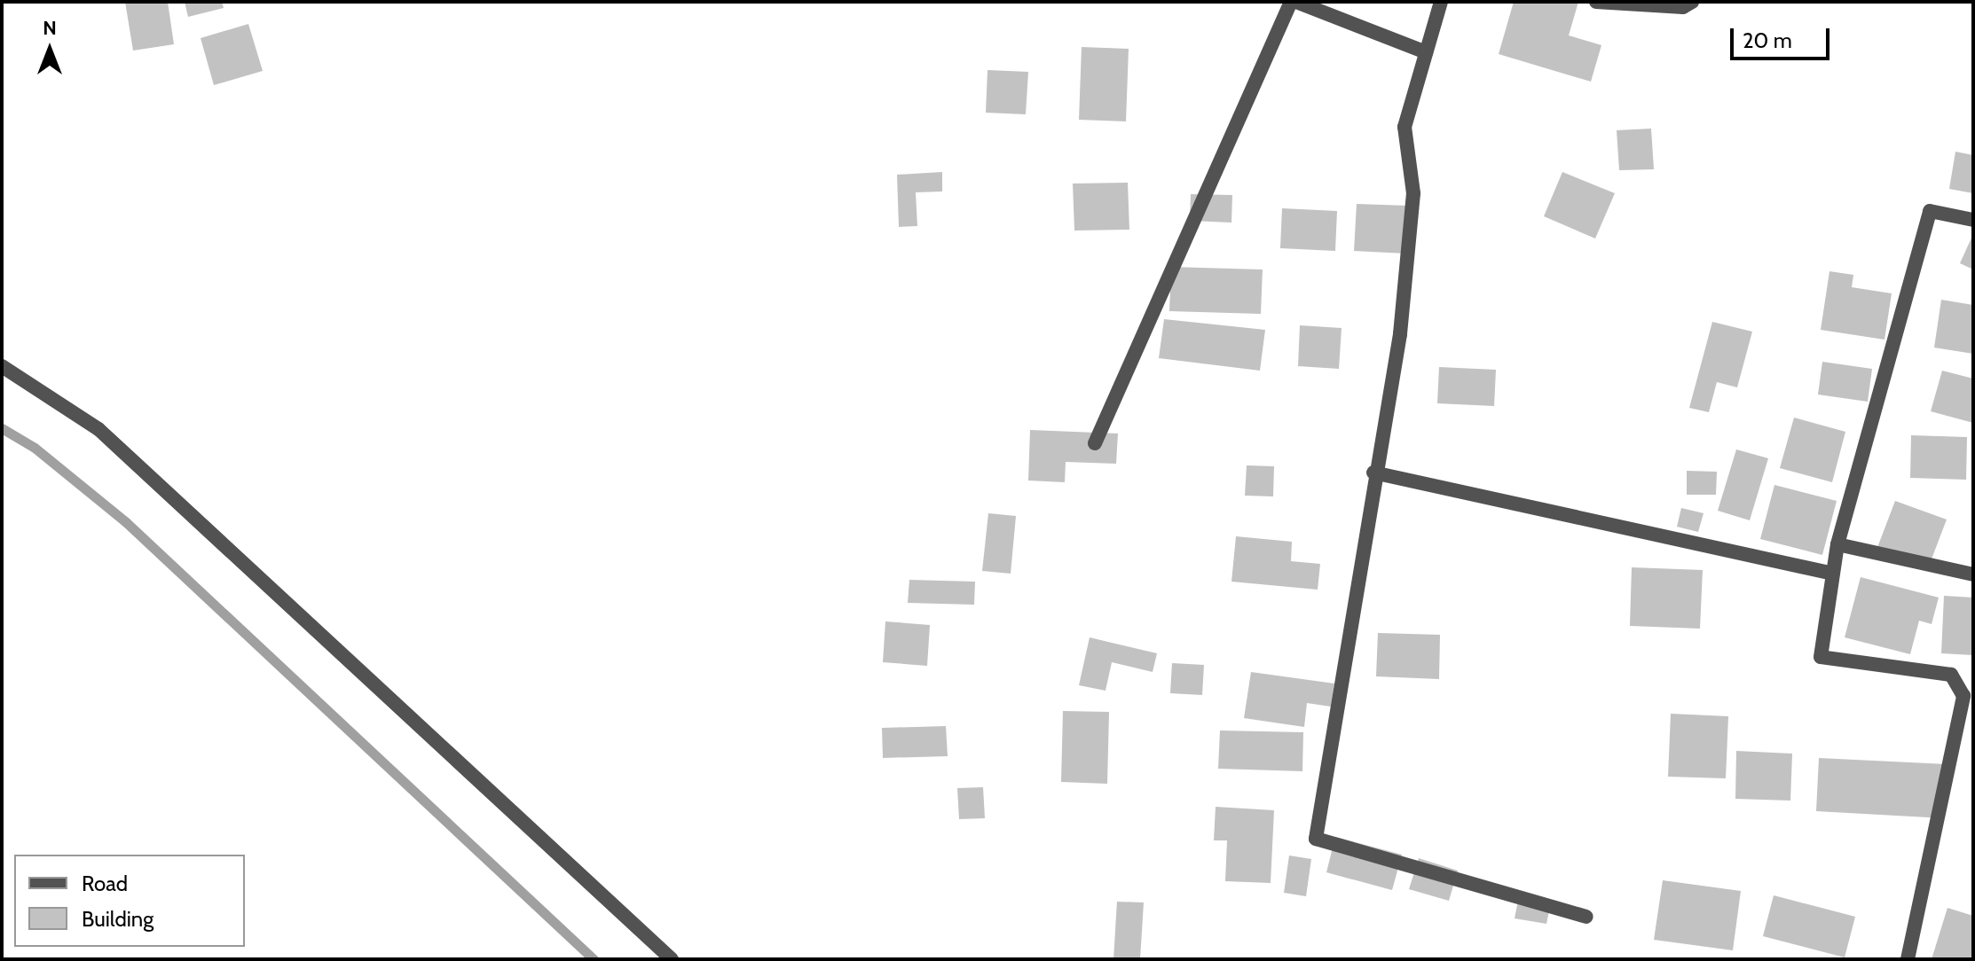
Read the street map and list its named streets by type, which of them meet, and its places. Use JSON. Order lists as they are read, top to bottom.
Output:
{
  "legend": ["Road", "Building"],
  "scale_bar": "20 m",
  "north": "top"
}
